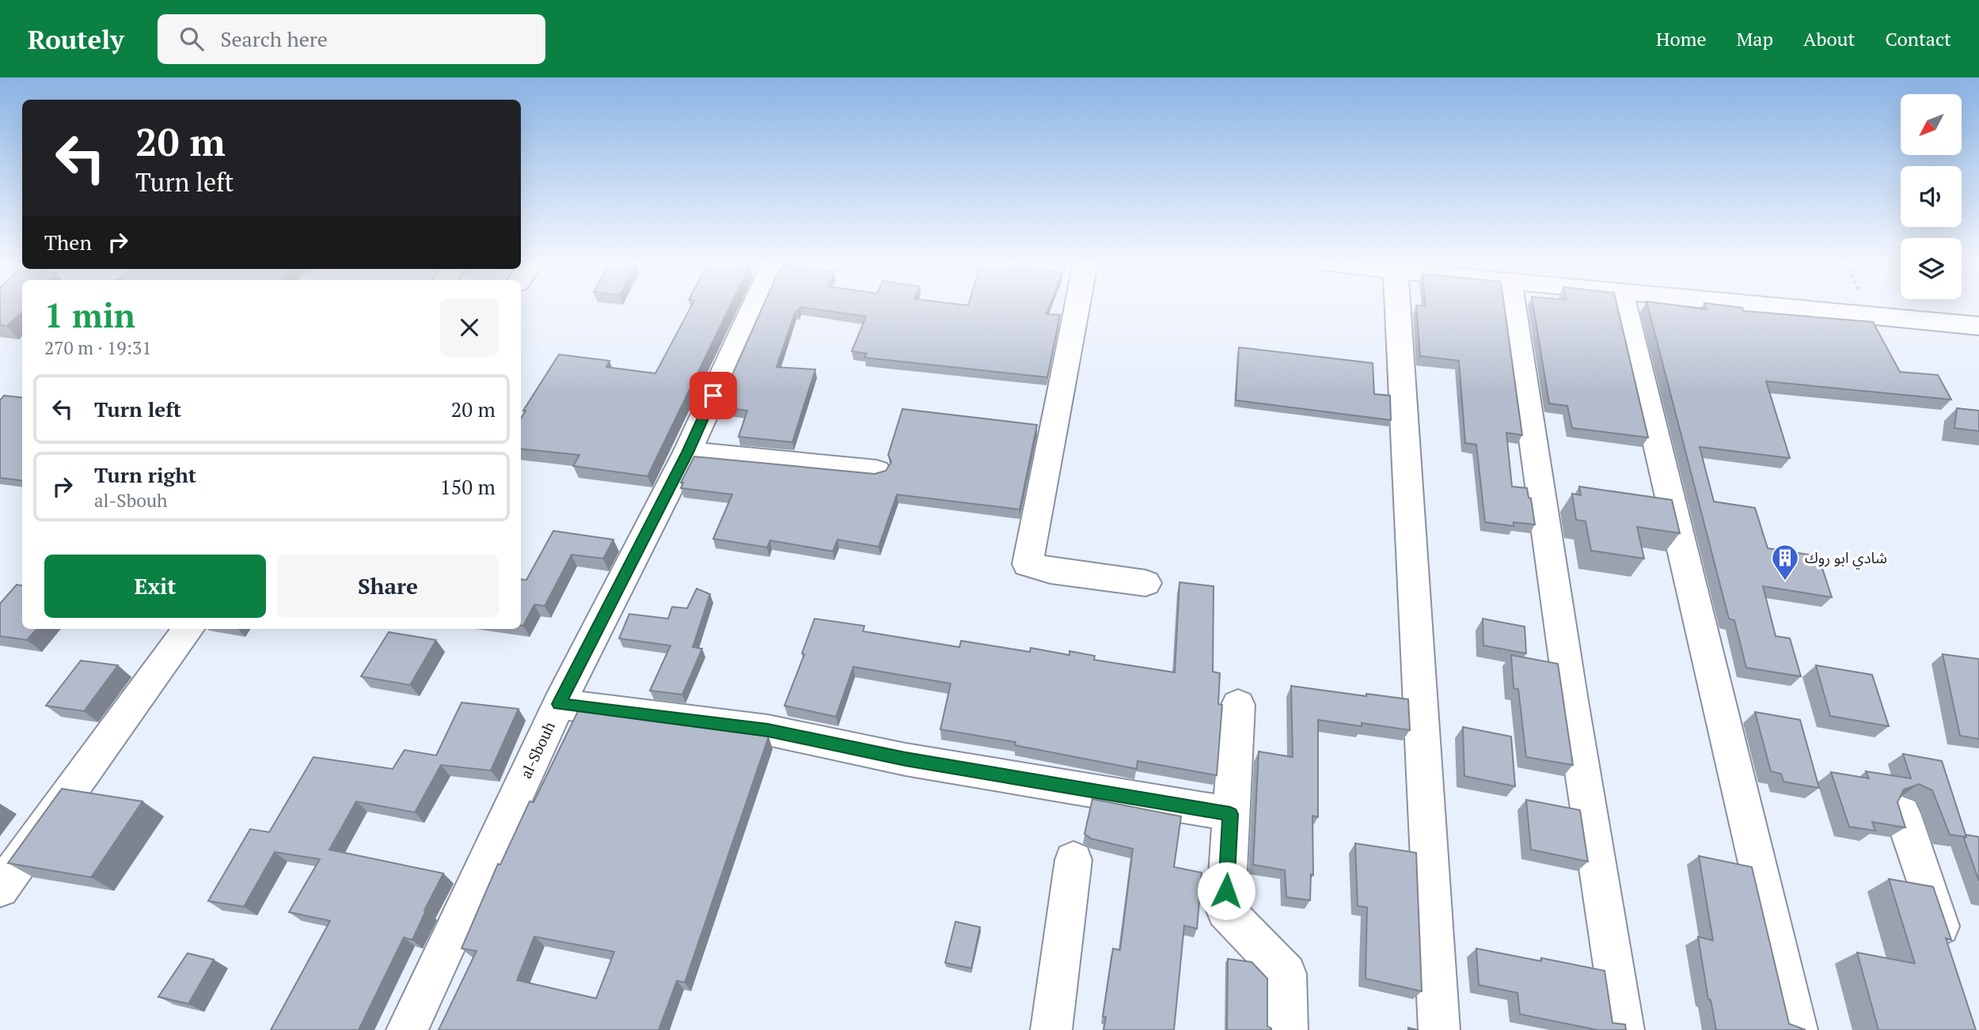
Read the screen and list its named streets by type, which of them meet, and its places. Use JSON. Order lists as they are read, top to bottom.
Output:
{
  "streets": {
    "street": ["al-Sbouh"]
  },
  "places": {
    "building": ["شادي ابو روك"]
  },
  "north": "bottom left",
  "page": {
    "header": "Routely",
    "search": "Search here",
    "nav": [
      "Home",
      "Map",
      "About",
      "Contact"
    ],
    "turn": ["20 m", "Turn left"],
    "then": "Then",
    "heading": ["1 min", "270 m · 19:31"],
    "list": [
      {
        "name": "Turn left",
        "value": "20 m"
      },
      {
        "name": "Turn right",
        "note": "al-Sbouh",
        "value": "150 m"
      }
    ],
    "buttons": ["Exit", "Share"]
  }
}
